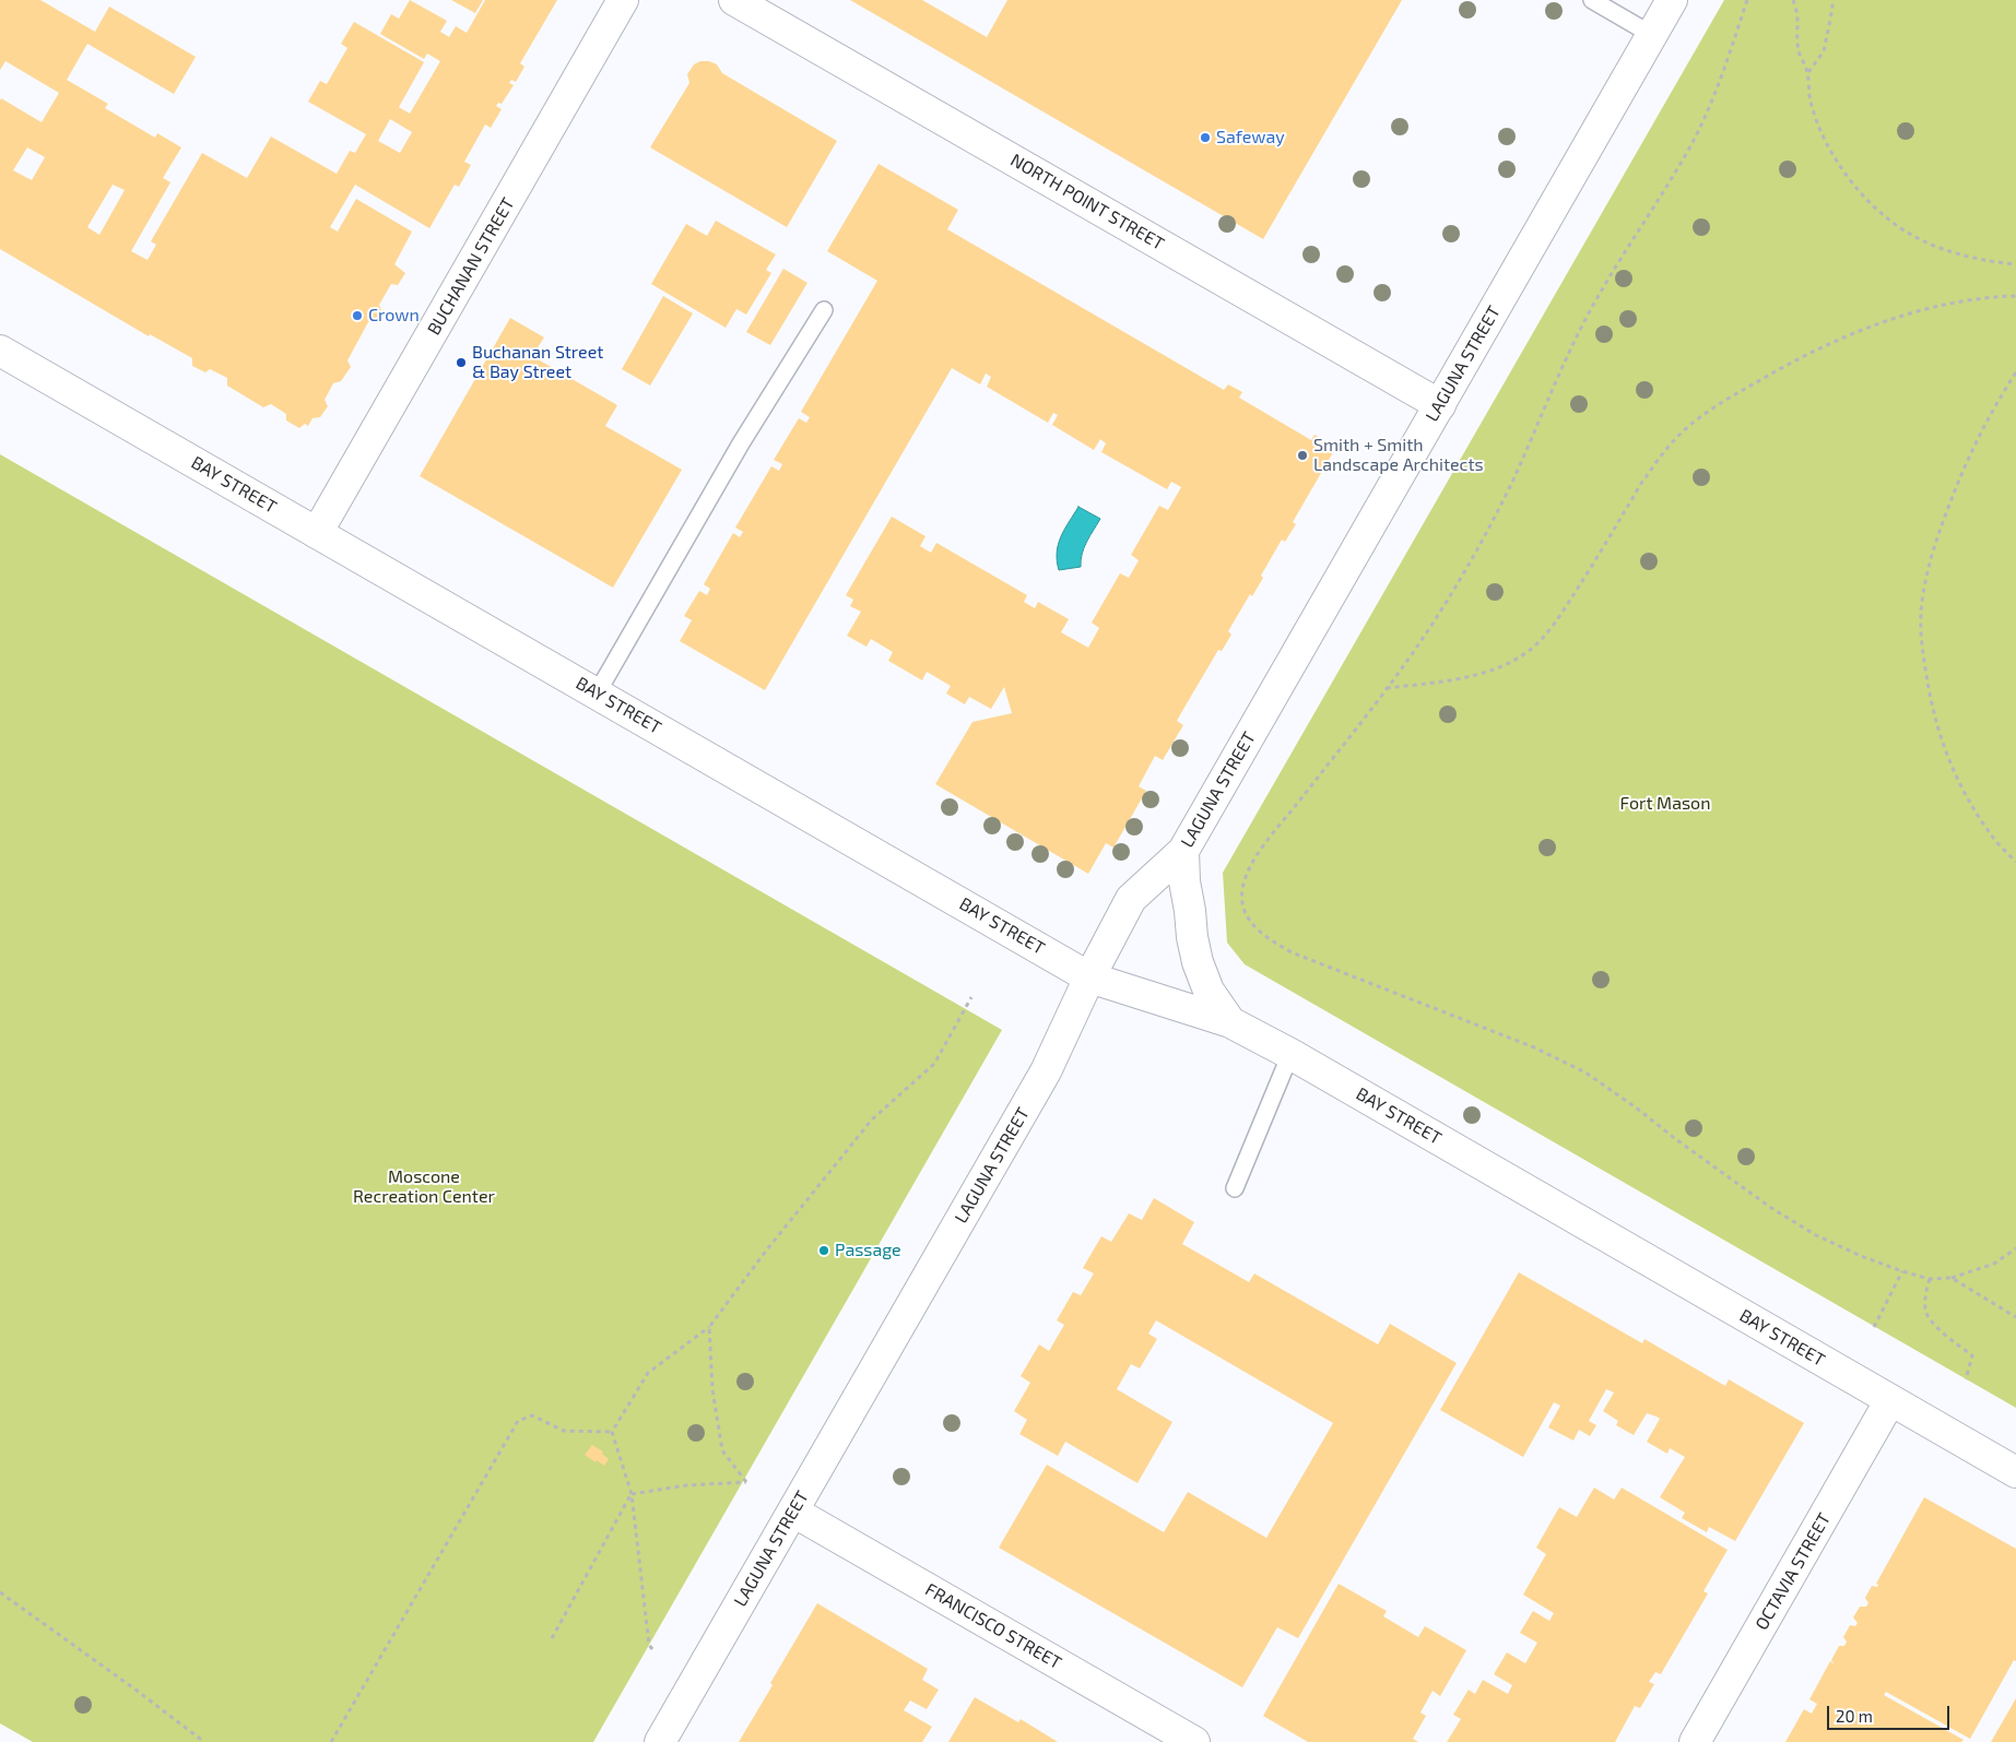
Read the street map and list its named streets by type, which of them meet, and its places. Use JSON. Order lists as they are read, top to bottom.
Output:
{
  "streets": {
    "street": [
      "NORTH POINT STREET",
      "BUCHANAN STREET",
      "LAGUNA STREET",
      "BAY STREET",
      "OCTAVIA STREET",
      "FRANCISCO STREET"
    ]
  },
  "crossings": [
    ["NORTH POINT STREET", "LAGUNA STREET"],
    ["BUCHANAN STREET", "BAY STREET"],
    ["LAGUNA STREET", "BAY STREET"],
    ["LAGUNA STREET", "FRANCISCO STREET"],
    ["BAY STREET", "OCTAVIA STREET"]
  ],
  "parks": ["Fort Mason", "Moscone Recreation Center"],
  "places": [
    "Safeway",
    "Crown",
    "Buchanan Street & Bay Street",
    "Smith + Smith Landscape Architects",
    "Passage"
  ],
  "scale_bar": "20 m"
}
